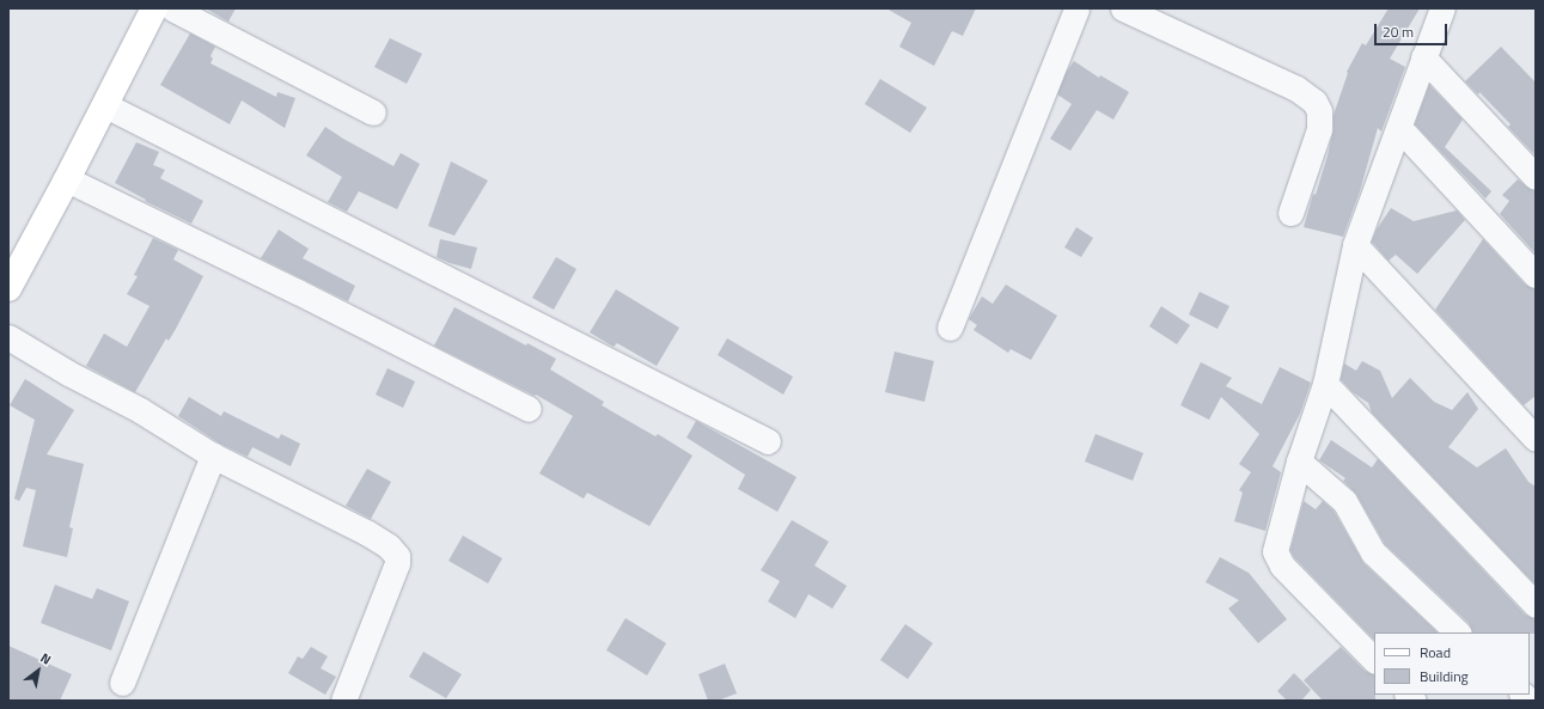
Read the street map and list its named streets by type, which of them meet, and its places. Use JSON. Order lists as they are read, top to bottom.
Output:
{
  "legend": ["Road", "Building"],
  "scale_bar": "20 m",
  "north": "top right"
}
